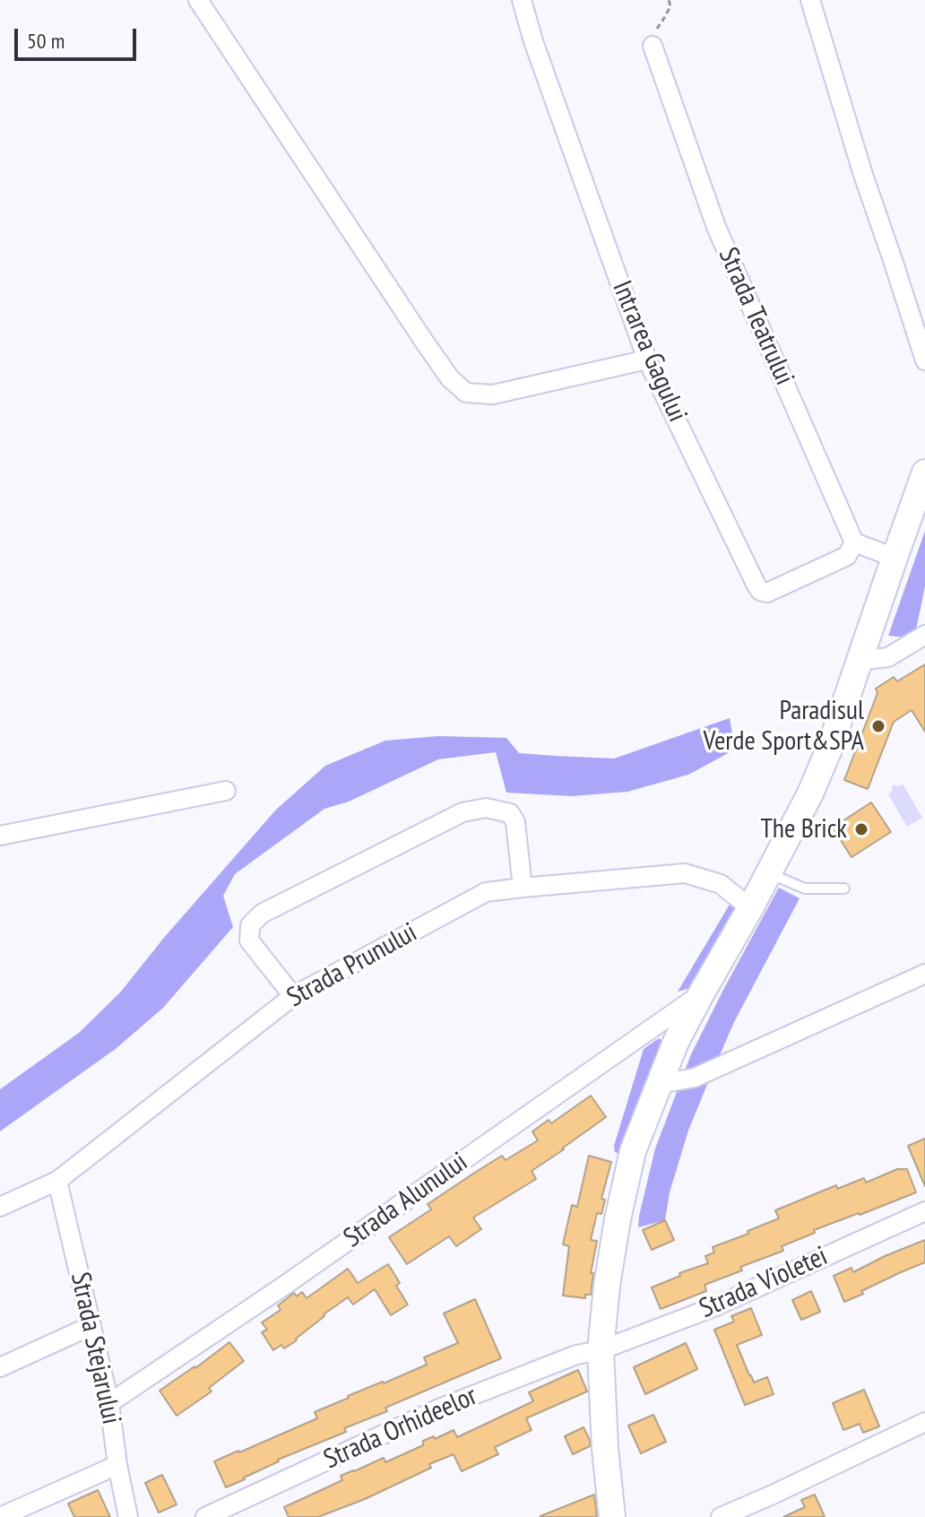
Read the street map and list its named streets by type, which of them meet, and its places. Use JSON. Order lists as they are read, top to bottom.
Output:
{
  "streets": {
    "street": [
      "Strada Teatrului",
      "Intrarea Gagului",
      "Strada Prunului",
      "Strada Alunului",
      "Strada Violetei",
      "Strada Stejarului",
      "Strada Orhideelor"
    ]
  },
  "crossings": [
    ["Strada Teatrului", "Intrarea Gagului"],
    ["Strada Prunului", "Strada Stejarului"],
    ["Strada Alunului", "Strada Stejarului"],
    ["Strada Violetei", "Strada Orhideelor"]
  ],
  "places": ["Paradisul Verde Sport&SPA", "The Brick"],
  "scale_bar": "50 m"
}
